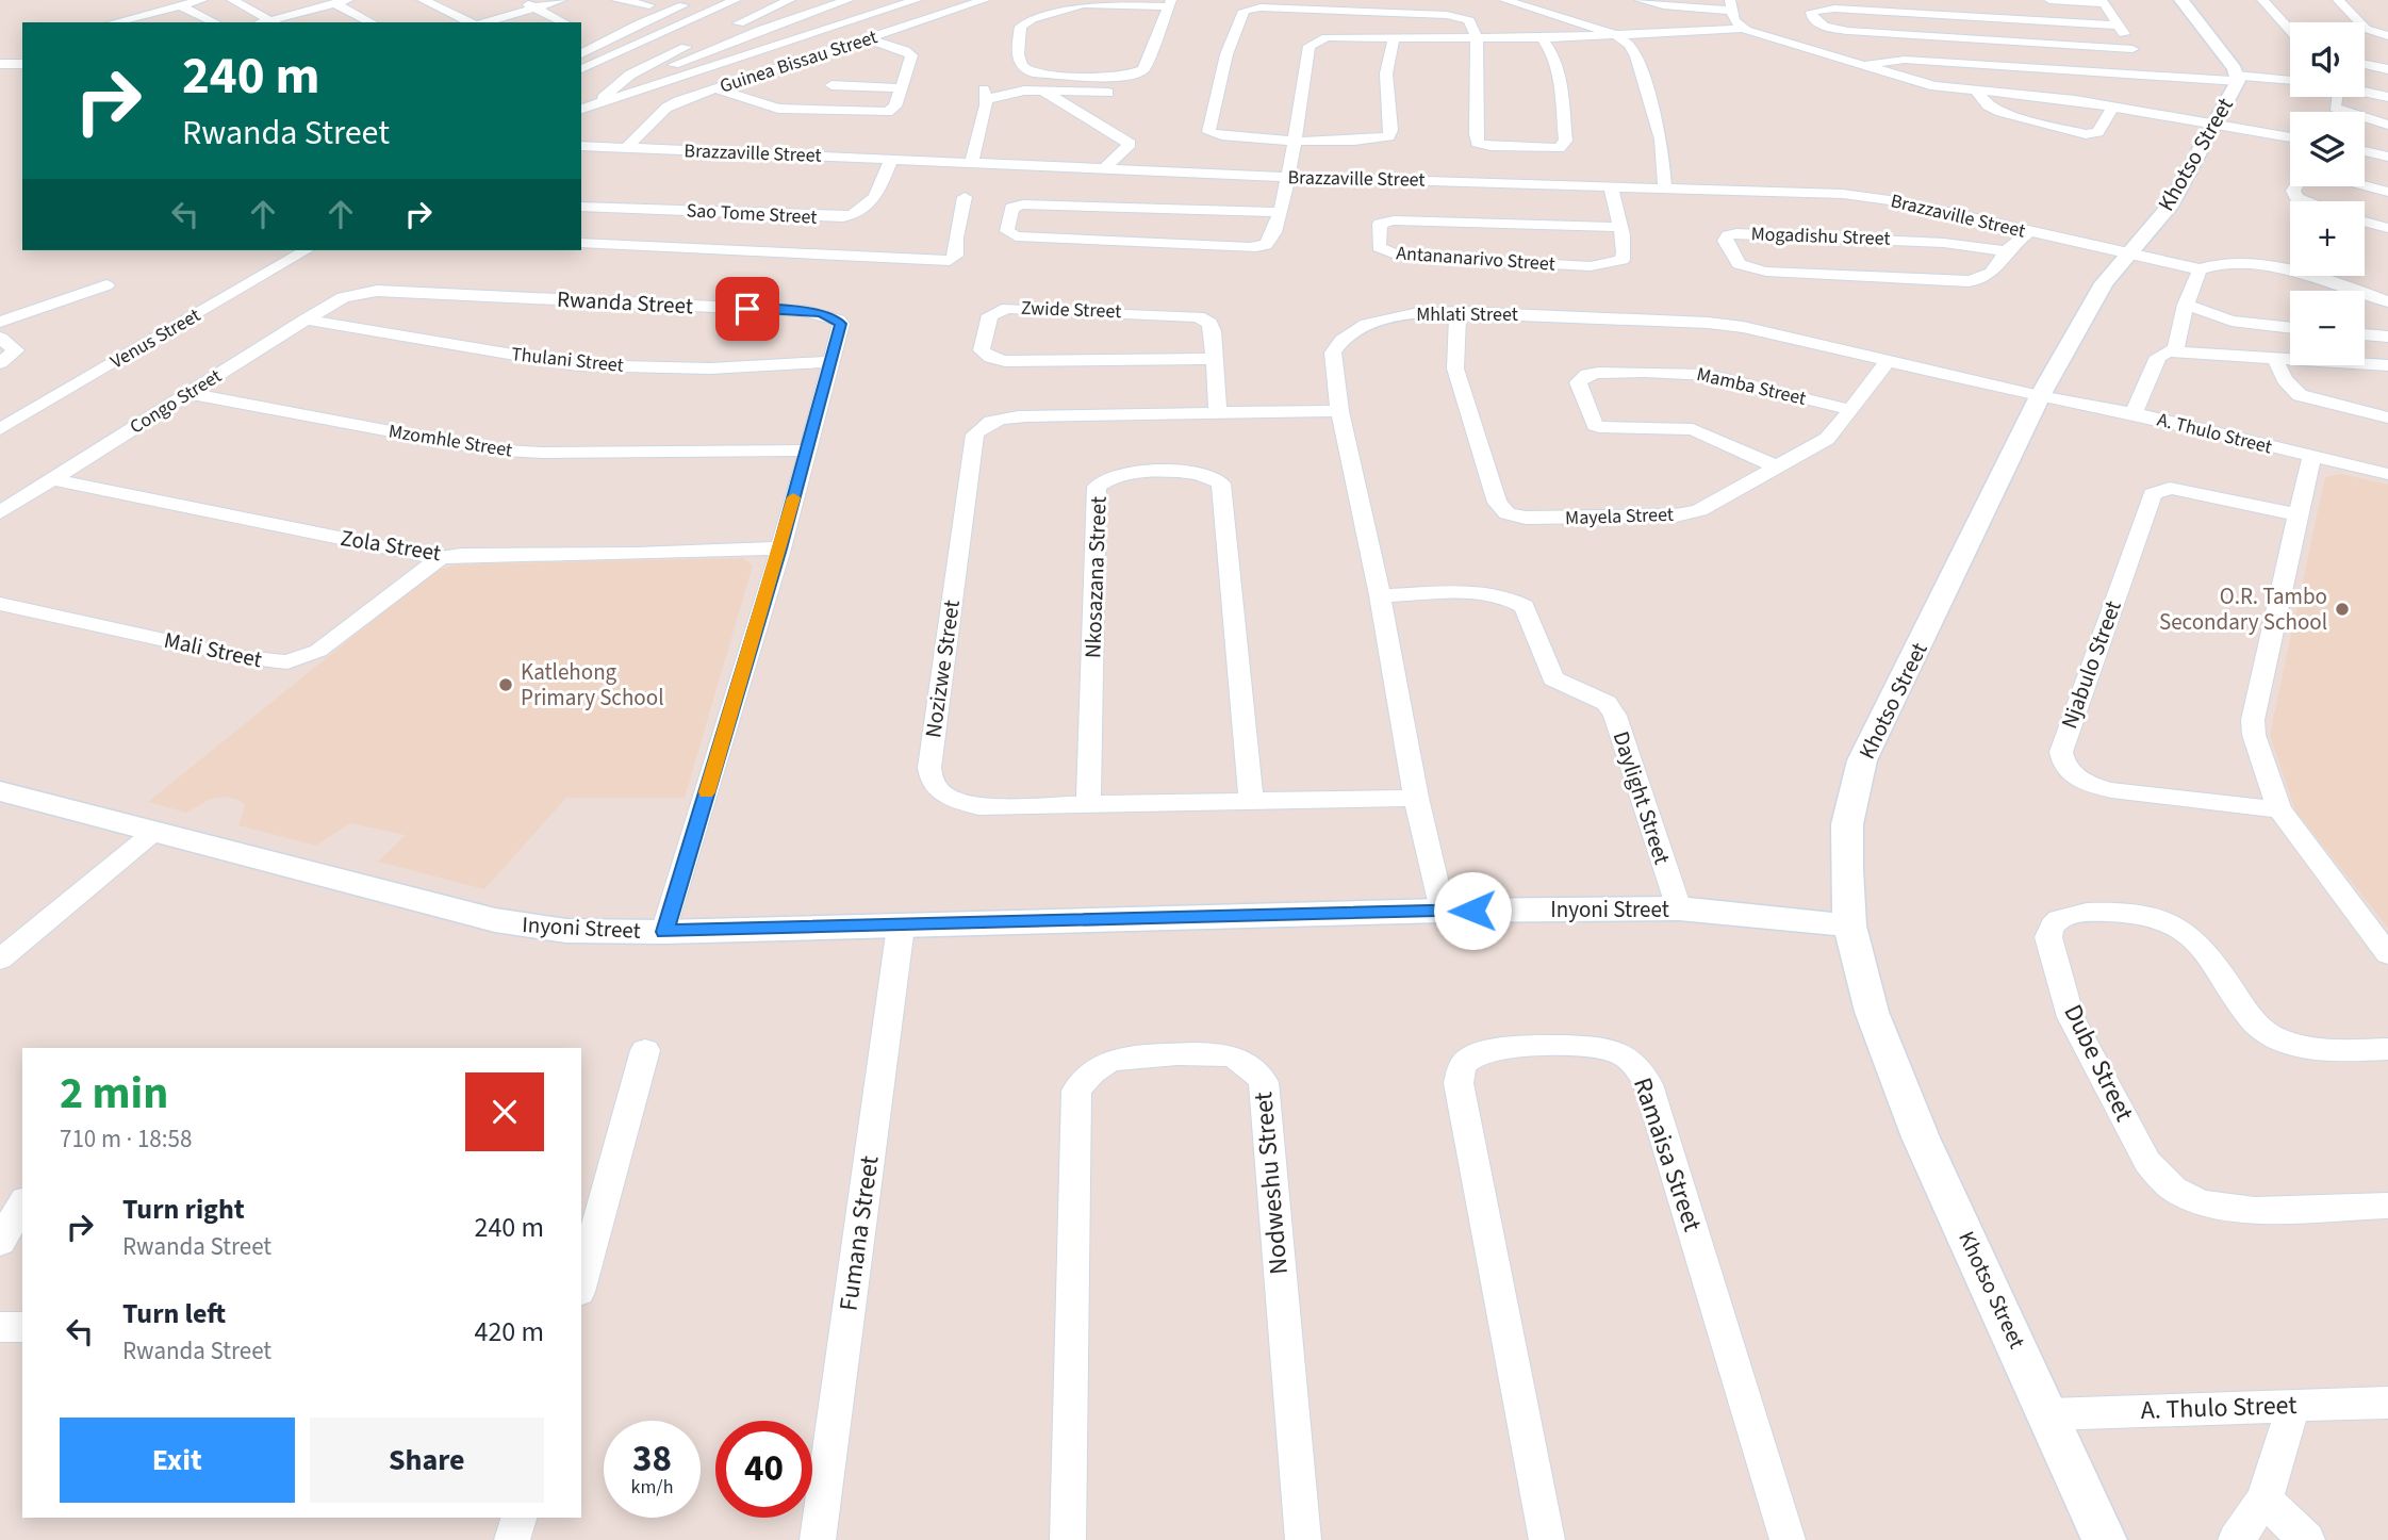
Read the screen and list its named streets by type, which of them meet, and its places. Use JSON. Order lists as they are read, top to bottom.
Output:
{
  "streets": {
    "street": [
      "Guinea Bissau Street",
      "Brazzaville Street",
      "Khotso Street",
      "Sao Tome Street",
      "Mogadishu Street",
      "Antananarivo Street",
      "Rwanda Street",
      "Zwide Street",
      "Mhlati Street",
      "Venus Street",
      "Thulani Street",
      "Mamba Street",
      "Congo Street",
      "A. Thulo Street",
      "Mzomhle Street",
      "Mayela Street",
      "Zola Street",
      "Nkosazana Street",
      "Mali Street",
      "Njabulo Street",
      "Nozizwe Street",
      "Daylight Street",
      "Inyoni Street",
      "Dube Street",
      "Ramaisa Street",
      "Nodweshu Street",
      "Fumana Street"
    ]
  },
  "crossings": [
    ["Guinea Bissau Street", "Brazzaville Street"],
    ["Brazzaville Street", "Khotso Street"],
    ["Brazzaville Street", "Sao Tome Street"],
    ["Brazzaville Street", "Mogadishu Street"],
    ["Brazzaville Street", "Antananarivo Street"],
    ["Khotso Street", "Mhlati Street"],
    ["Khotso Street", "A. Thulo Street"],
    ["Khotso Street", "Inyoni Street"],
    ["Rwanda Street", "Thulani Street"],
    ["Rwanda Street", "Congo Street"],
    ["Rwanda Street", "Mzomhle Street"],
    ["Rwanda Street", "Zola Street"],
    ["Rwanda Street", "Inyoni Street"],
    ["Zwide Street", "Nozizwe Street"],
    ["Mhlati Street", "A. Thulo Street"],
    ["Mhlati Street", "Mayela Street"],
    ["Mhlati Street", "Nozizwe Street"],
    ["Mhlati Street", "Daylight Street"],
    ["Mhlati Street", "Inyoni Street"],
    ["Thulani Street", "Congo Street"],
    ["Mamba Street", "Mayela Street"],
    ["Congo Street", "Mzomhle Street"],
    ["Congo Street", "Zola Street"],
    ["Zola Street", "Mali Street"],
    ["Nkosazana Street", "Nozizwe Street"],
    ["Daylight Street", "Inyoni Street"],
    ["Inyoni Street", "Fumana Street"]
  ],
  "places": ["O.R. Tambo Secondary School", "Katlehong Primary School"],
  "page": {
    "map_buttons": ["+", "−"],
    "turn": ["240 m", "Rwanda Street"],
    "heading": ["2 min", "710 m · 18:58"],
    "list": [
      {
        "name": "Turn right",
        "note": "Rwanda Street",
        "value": "240 m"
      },
      {
        "name": "Turn left",
        "note": "Rwanda Street",
        "value": "420 m"
      }
    ],
    "buttons": ["Exit", "Share"],
    "speed": "38 km/h",
    "limit": "40"
  }
}
